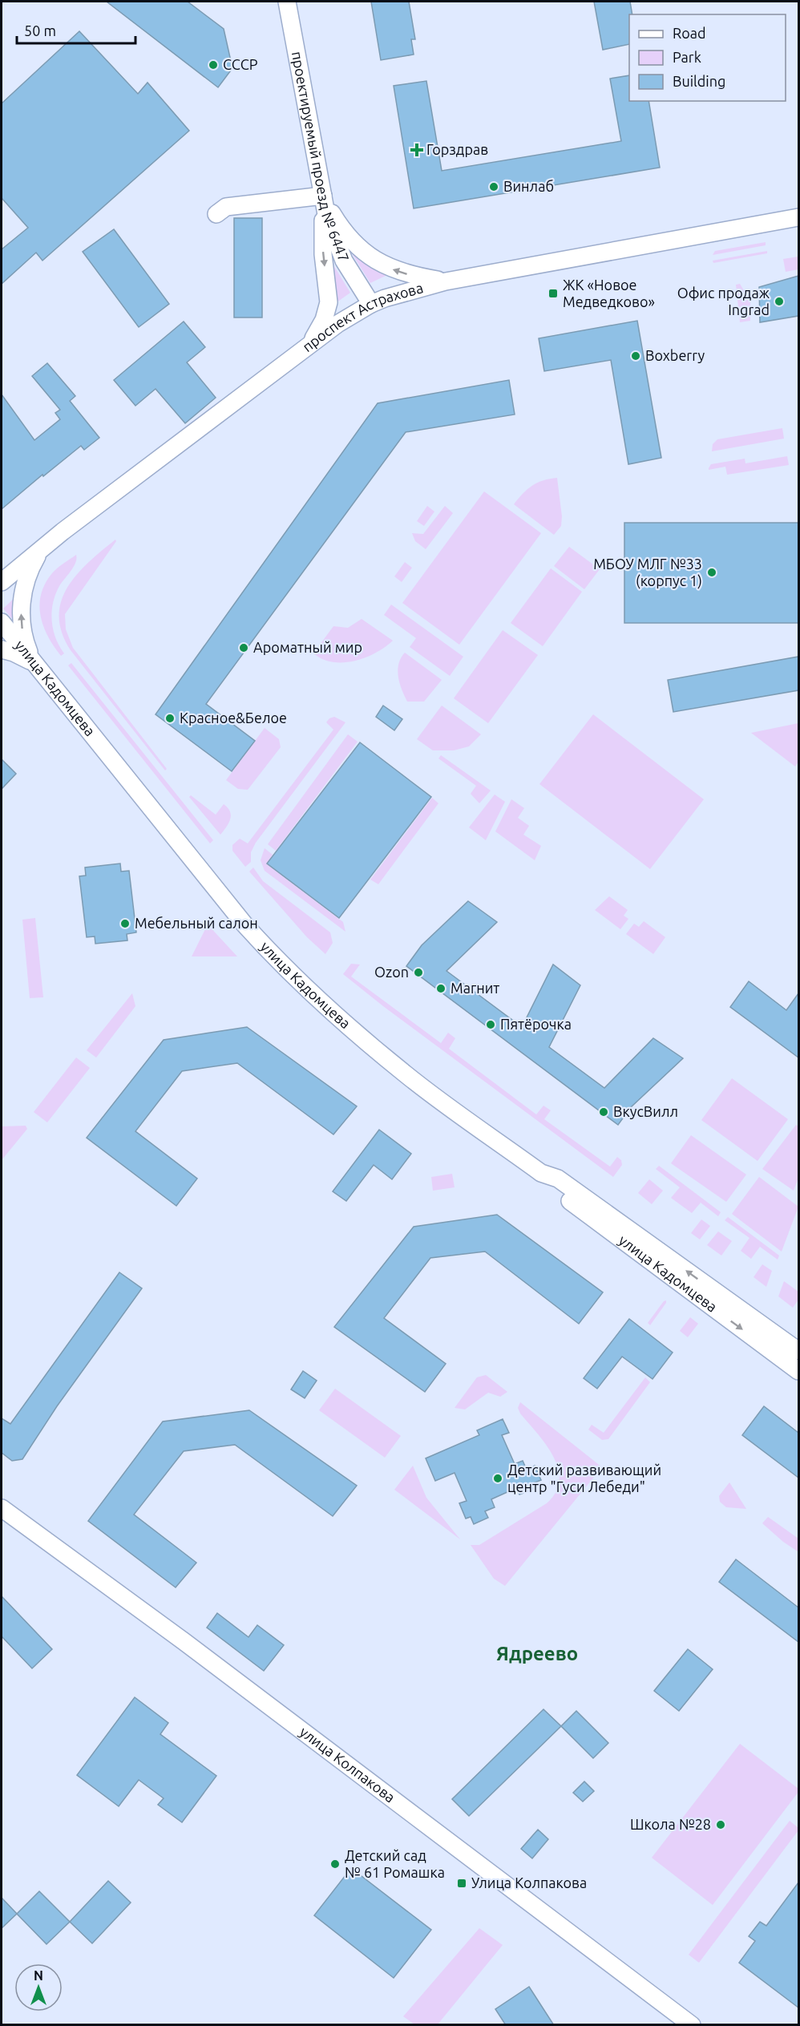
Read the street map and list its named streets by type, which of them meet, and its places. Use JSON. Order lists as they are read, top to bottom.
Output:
{
  "streets": {
    "street": [
      "проектируемый проезд № 6447",
      "проспект Астрахова",
      "улица Кадомцева",
      "улица Колпакова"
    ]
  },
  "crossings": [
    ["проектируемый проезд № 6447", "проспект Астрахова"]
  ],
  "districts": ["Ядреево"],
  "places": {
    "other": [
      "СССР",
      "Винлаб",
      "Офис продаж Ingrad",
      "Boxberry",
      "МБОУ МЛГ №33 (корпус 1)",
      "Ароматный мир",
      "Красное&Белое",
      "Мебельный салон",
      "Ozon",
      "Магнит",
      "Пятёрочка",
      "ВкусВилл",
      "Детский развивающий центр \"Гуси Лебеди\"",
      "Школа №28",
      "Детский сад № 61 Ромашка"
    ],
    "health": ["Горздрав"],
    "transit": ["ЖК «Новое Медведково»", "Улица Колпакова"]
  },
  "legend": ["Road", "Park", "Building"],
  "scale_bar": "50 m",
  "north": "top"
}
